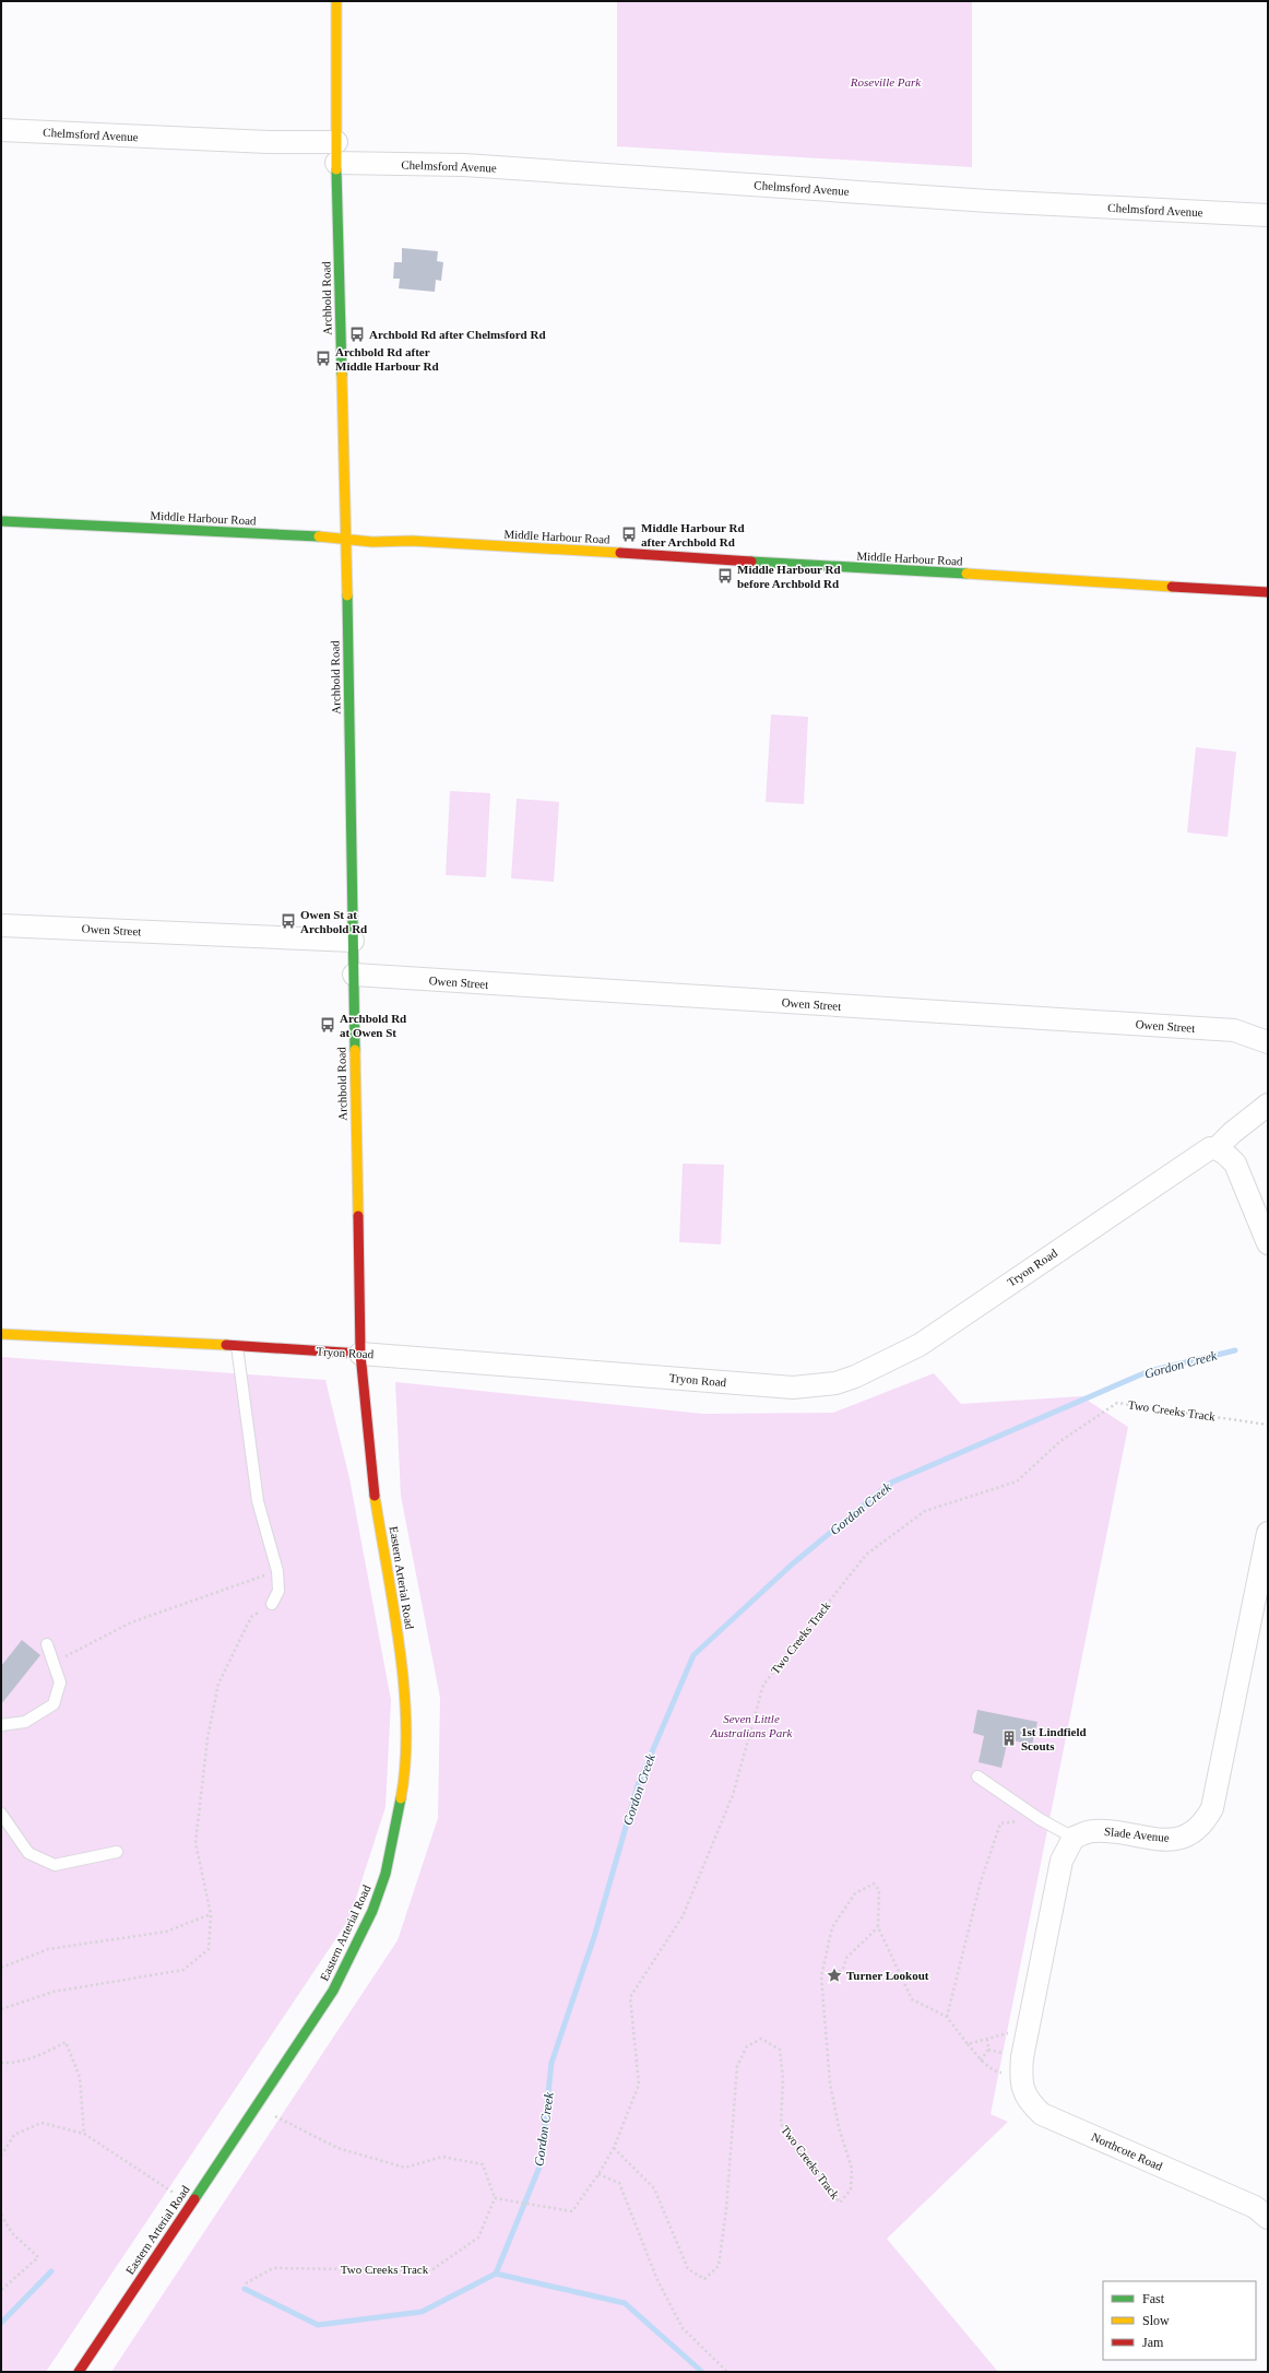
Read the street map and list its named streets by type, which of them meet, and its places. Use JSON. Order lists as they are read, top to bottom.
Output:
{
  "streets": {
    "main road": [
      "Archbold Road",
      "Middle Harbour Road",
      "Tryon Road",
      "Eastern Arterial Road"
    ],
    "street": [
      "Chelmsford Avenue",
      "Owen Street",
      "Slade Avenue",
      "Northcote Road"
    ],
    "path": ["Two Creeks Track"]
  },
  "crossings": [
    ["Chelmsford Avenue", "Archbold Road"],
    ["Archbold Road", "Middle Harbour Road"],
    ["Archbold Road", "Owen Street"],
    ["Archbold Road", "Tryon Road"],
    ["Archbold Road", "Eastern Arterial Road"],
    ["Tryon Road", "Eastern Arterial Road"],
    ["Two Creeks Track", "Northcote Road"]
  ],
  "water": ["Gordon Creek"],
  "parks": ["Roseville Park", "Seven Little Australians Park"],
  "places": {
    "bus stop": [
      "Archbold Rd after Chelmsford Rd",
      "Archbold Rd after Middle Harbour Rd",
      "Middle Harbour Rd after Archbold Rd",
      "Middle Harbour Rd before Archbold Rd",
      "Owen St at Archbold Rd",
      "Archbold Rd at Owen St"
    ],
    "building": ["1st Lindfield Scouts"],
    "place": ["Turner Lookout"]
  },
  "legend": ["Fast", "Slow", "Jam"]
}
